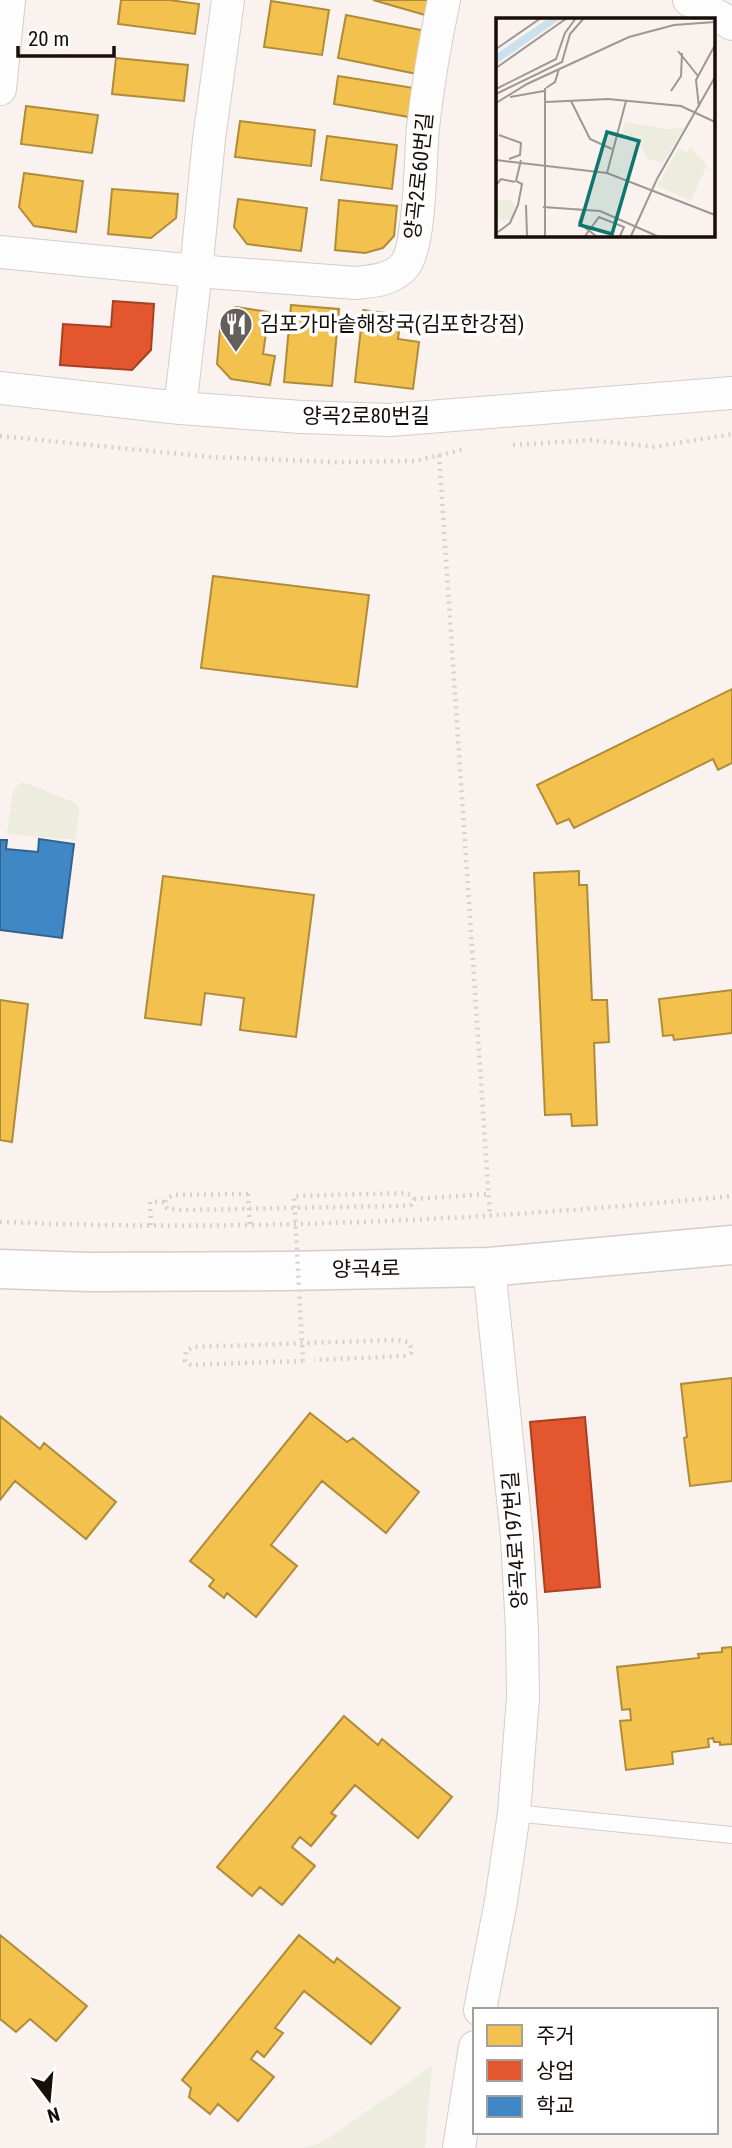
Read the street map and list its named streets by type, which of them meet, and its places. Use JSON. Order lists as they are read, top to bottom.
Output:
{
  "streets": {
    "street": [
      "양곡2로60번길",
      "양곡2로80번길",
      "양곡4로",
      "양곡4로197번길"
    ]
  },
  "crossings": [
    ["양곡4로", "양곡4로197번길"]
  ],
  "places": {
    "restaurant": ["김포가마솥해장국(김포한강점)"]
  },
  "legend": ["주거", "상업", "학교"],
  "scale_bar": "20 m",
  "north": "bottom"
}
